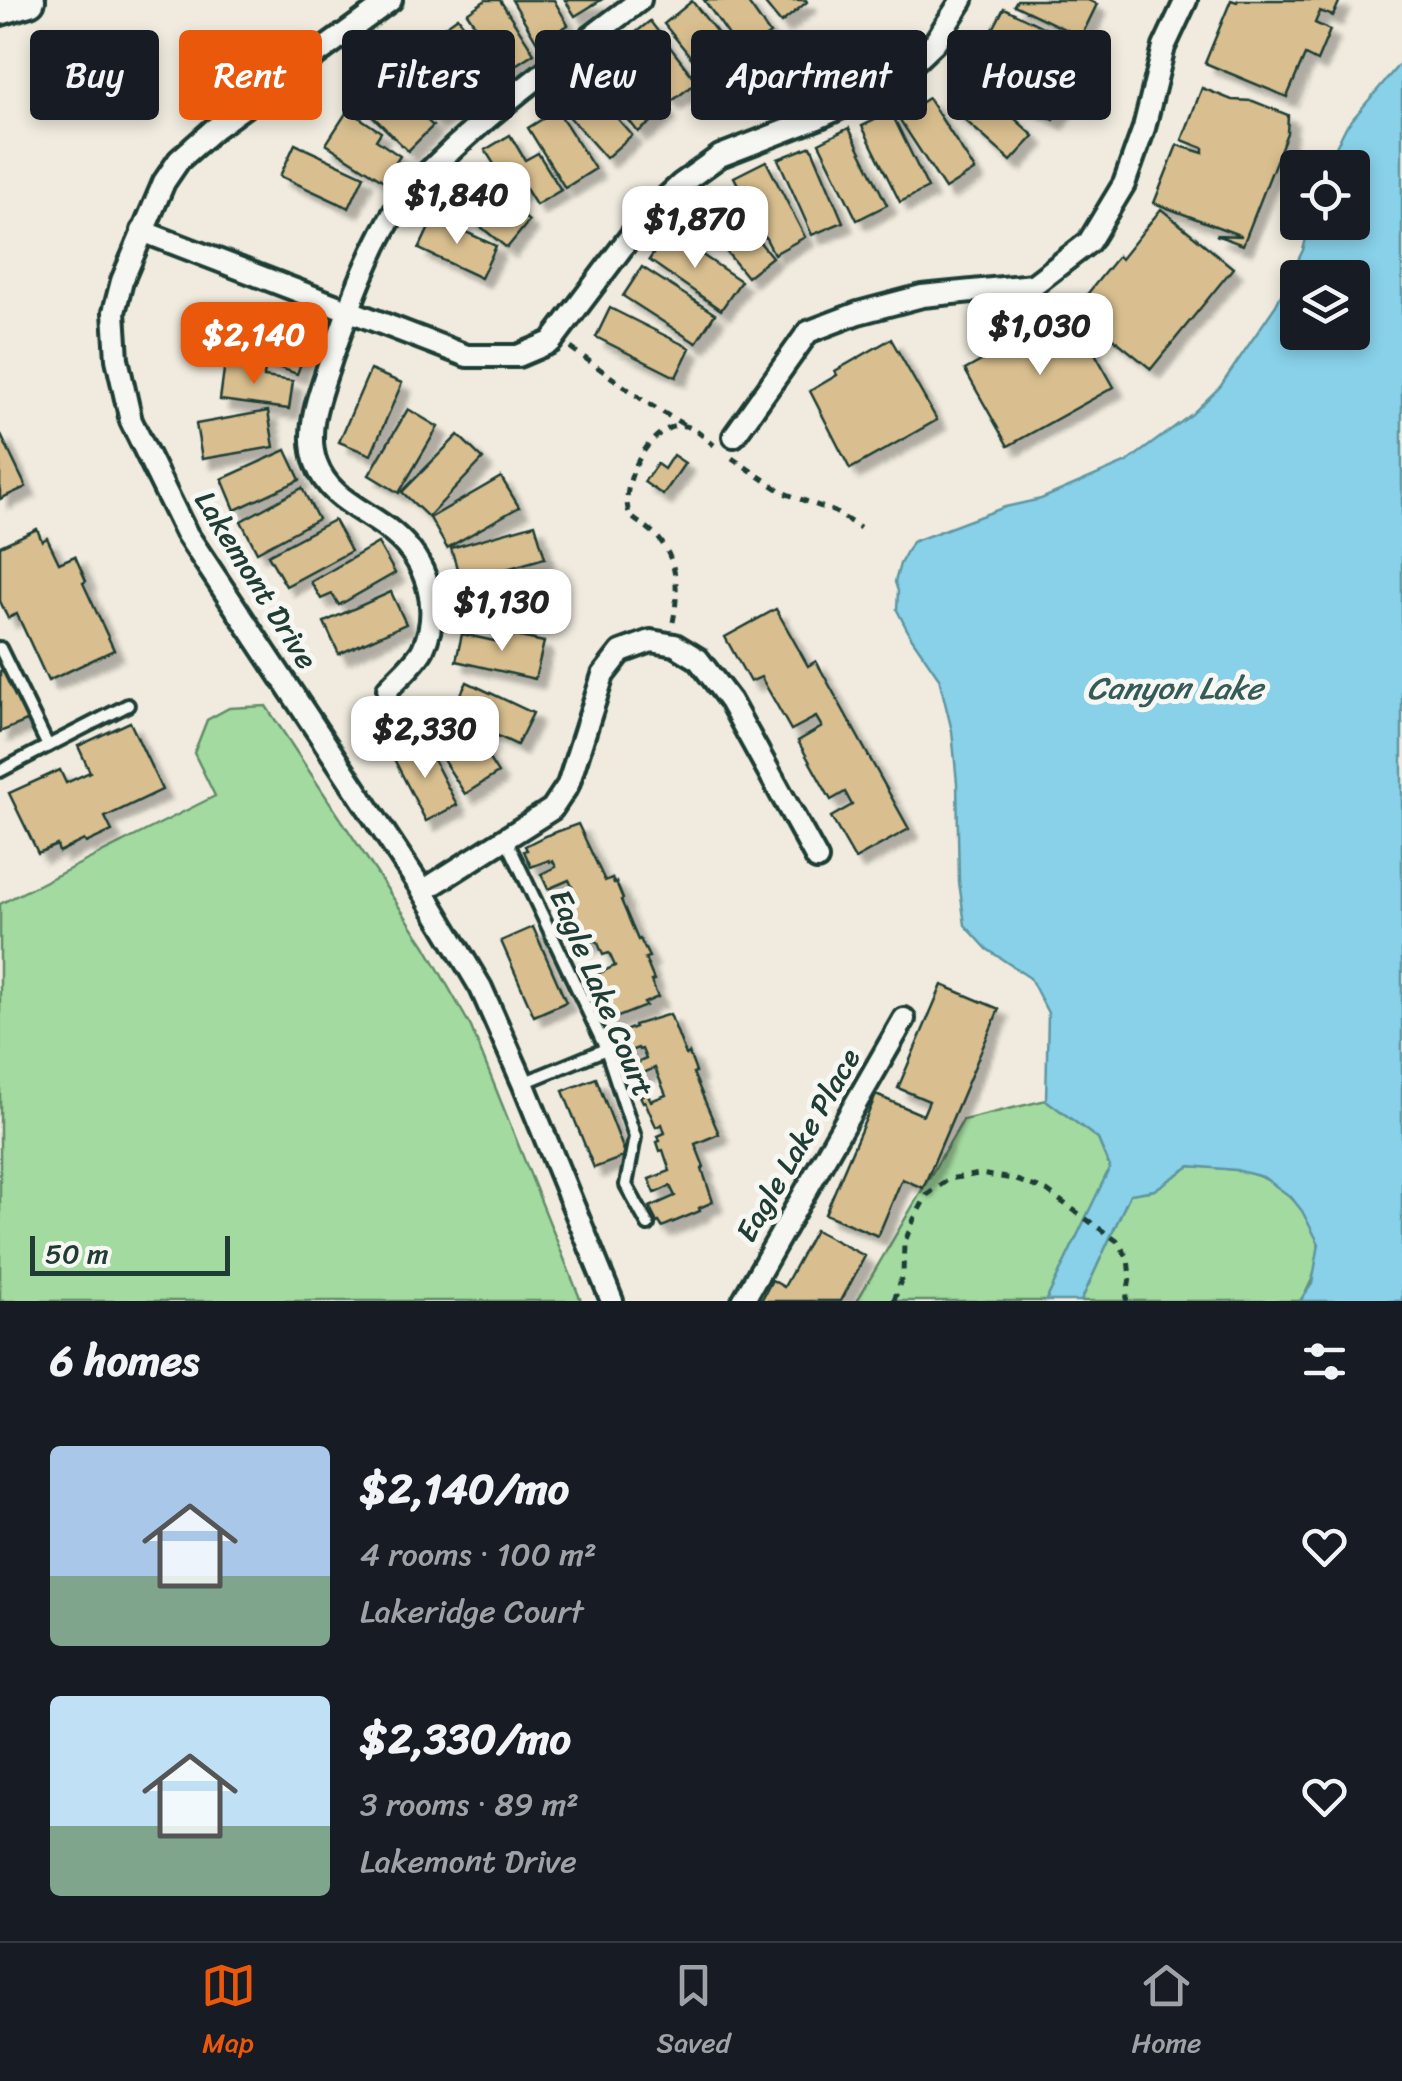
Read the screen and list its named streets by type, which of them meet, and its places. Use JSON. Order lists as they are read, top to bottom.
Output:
{
  "streets": {
    "street": ["Lakemont Drive", "Eagle Lake Place"],
    "lane": ["Eagle Lake Court"]
  },
  "water": ["Canyon Lake"],
  "scale_bar": "50 m",
  "page": {
    "chip": [
      "Buy",
      "Rent",
      "Filters",
      "New",
      "Apartment",
      "House"
    ],
    "price": [
      "$1,840",
      "$1,870",
      "$1,030",
      "$2,140",
      "$1,130",
      "$2,330"
    ],
    "scale": "50 m",
    "heading": "6 homes",
    "list": [
      {
        "name": "$2,140/mo",
        "note": "4 rooms · 100 m² · Lakeridge Court"
      },
      {
        "name": "$2,330/mo",
        "note": "3 rooms · 89 m² · Lakemont Drive"
      }
    ],
    "tabs": ["Map", "Saved", "Home"]
  }
}
